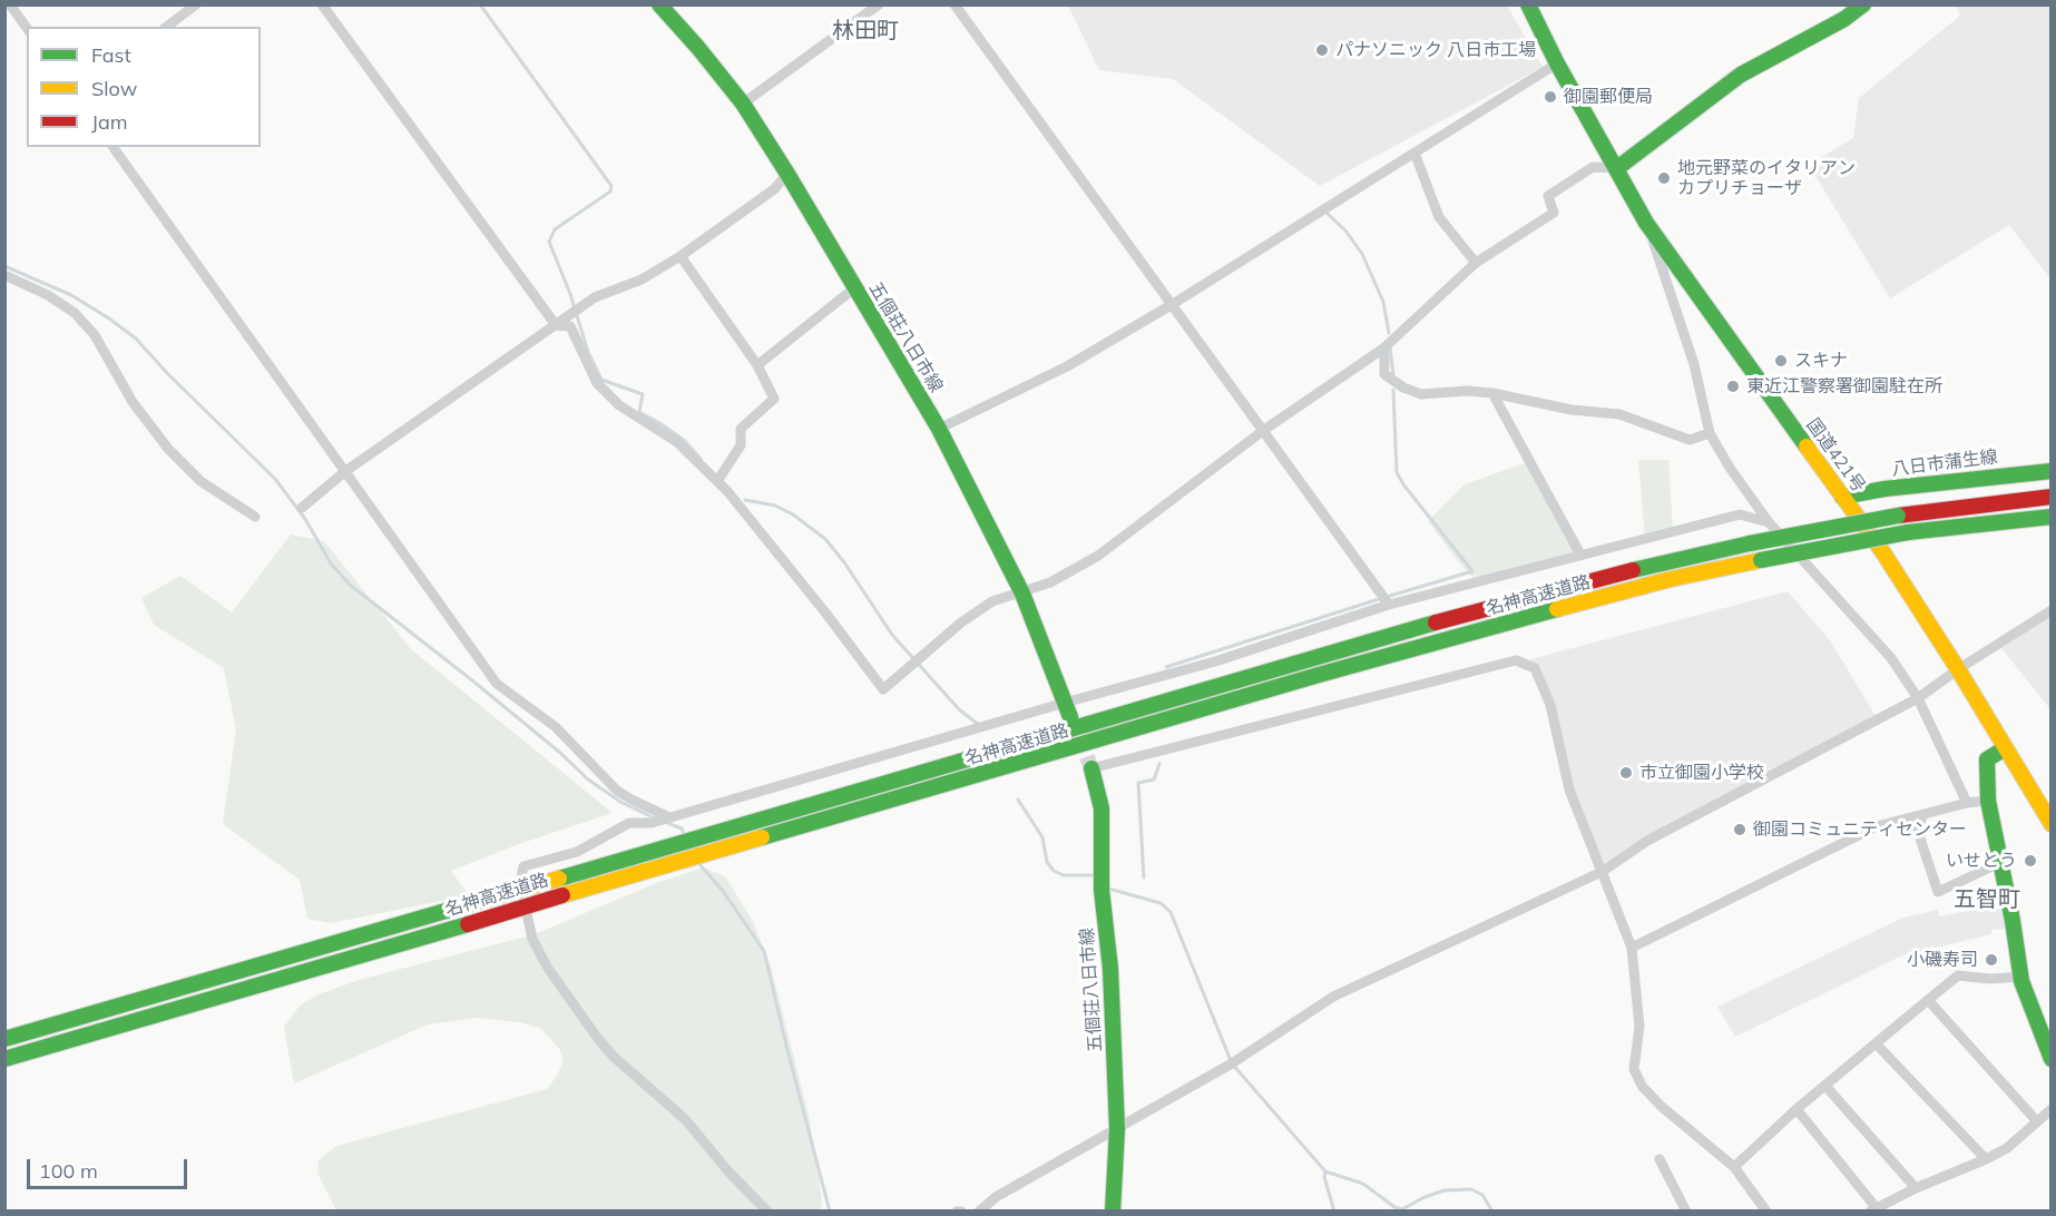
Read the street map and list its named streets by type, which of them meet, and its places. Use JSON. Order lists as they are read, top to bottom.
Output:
{
  "streets": {
    "main road": [
      "五個荘八日市線",
      "国道421号",
      "八日市蒲生線",
      "名神高速道路"
    ]
  },
  "crossings": [
    ["国道421号", "八日市蒲生線"]
  ],
  "districts": ["林田町", "五智町"],
  "places": [
    "パナソニック 八日市工場",
    "御園郵便局",
    "地元野菜のイタリアン カプリチョーザ",
    "スキナ",
    "東近江警察署御園駐在所",
    "市立御園小学校",
    "御園コミュニティセンター",
    "いせとう",
    "小磯寿司"
  ],
  "legend": ["Fast", "Slow", "Jam"],
  "scale_bar": "100 m"
}
